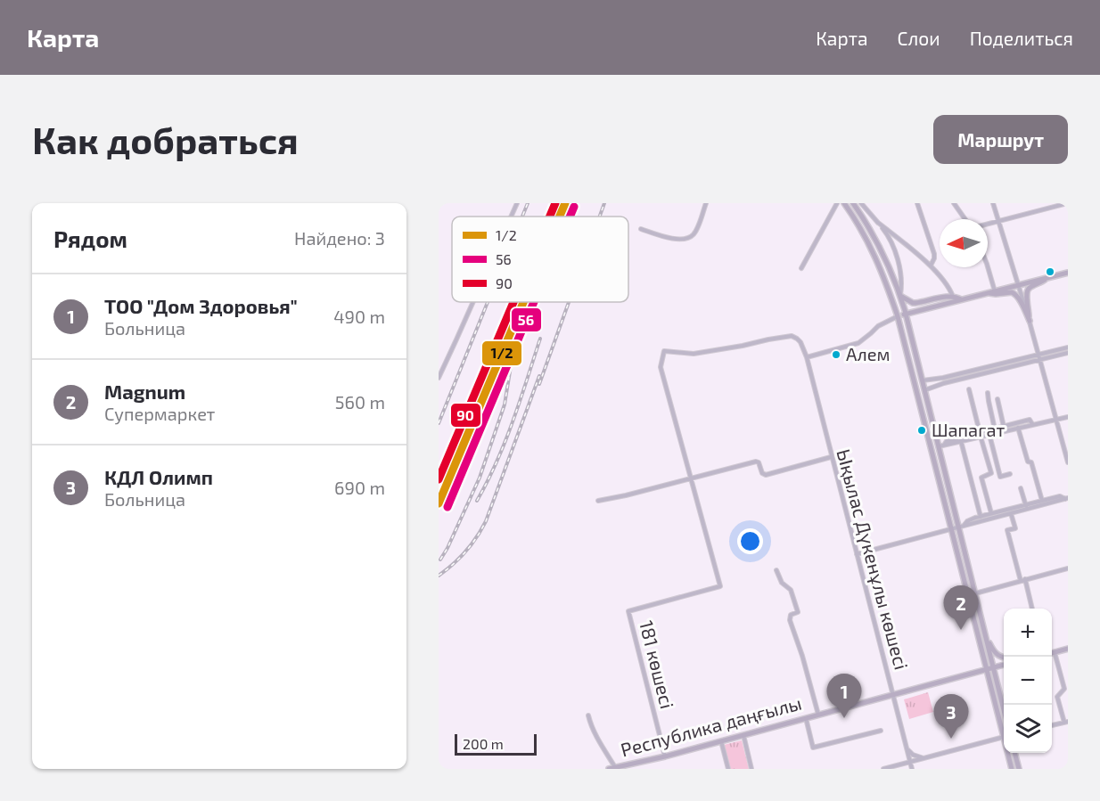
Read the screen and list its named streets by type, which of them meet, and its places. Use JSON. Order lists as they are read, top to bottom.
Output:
{
  "streets": {
    "main road": ["Республика даңғылы"],
    "street": ["Ықылас Дүкенұлы көшесі", "181 көшесі"]
  },
  "crossings": [
    ["Ықылас Дүкенұлы көшесі", "181 көшесі"],
    ["Ықылас Дүкенұлы көшесі", "Республика даңғылы"],
    ["181 көшесі", "Республика даңғылы"]
  ],
  "places": ["Алем", "Шапагат"],
  "lines": ["transit line 1/2", "transit line 90", "transit line 56"],
  "legend": ["1/2", "56", "90"],
  "scale_bar": "200 m",
  "north": "left",
  "page": {
    "header": "Карта",
    "nav": ["Карта", "Слои", "Поделиться"],
    "buttons": "Маршрут",
    "title": "Как добраться",
    "heading": ["Рядом", "Найдено: 3"],
    "list": [
      {
        "mark": "1",
        "name": "ТОО \"Дом Здоровья\"",
        "note": "Больница",
        "value": "490 m"
      },
      {
        "mark": "2",
        "name": "Magnum",
        "note": "Супермаркет",
        "value": "560 m"
      },
      {
        "mark": "3",
        "name": "КДЛ Олимп",
        "note": "Больница",
        "value": "690 m"
      }
    ],
    "pins": ["2", "1", "3"],
    "map_buttons": ["+", "−"],
    "scale": "200 m"
  }
}
